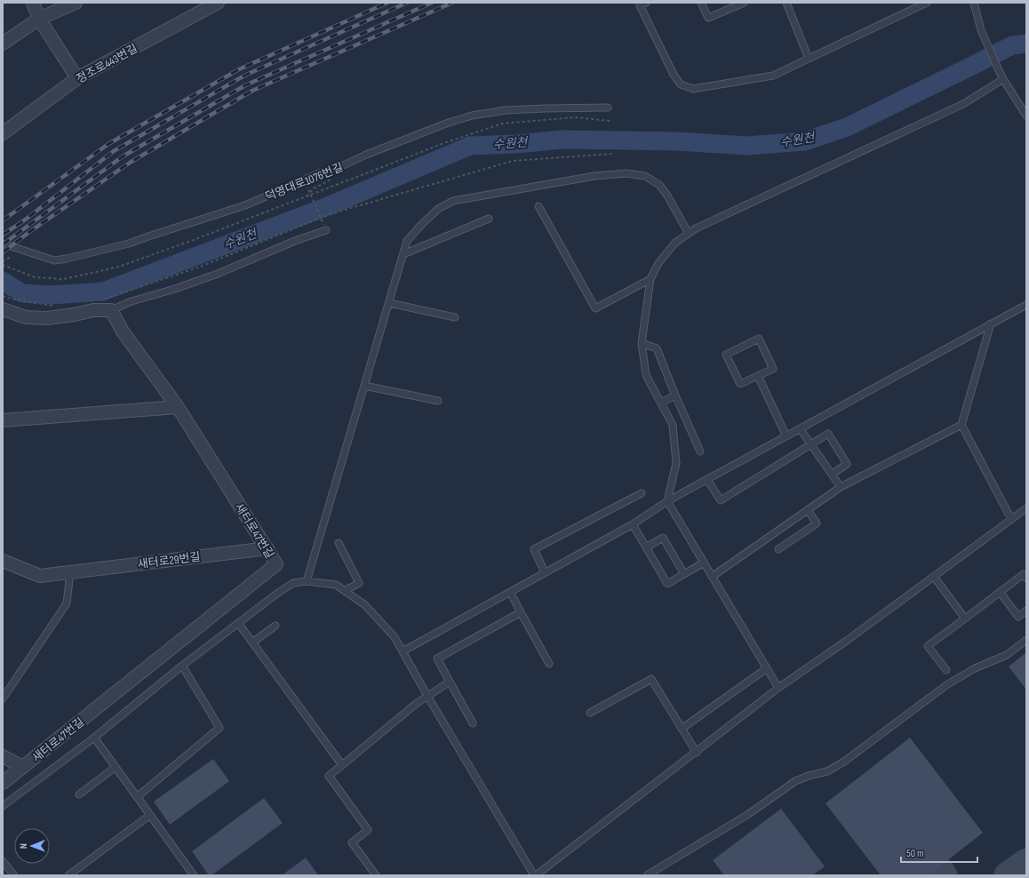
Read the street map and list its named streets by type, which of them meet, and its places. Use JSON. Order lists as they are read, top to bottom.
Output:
{
  "streets": {
    "street": ["정조로443번길", "새터로47번길", "새터로29번길"],
    "lane": ["덕영대로1076번길"]
  },
  "crossings": [
    ["새터로47번길", "새터로29번길"]
  ],
  "water": ["수원천"],
  "scale_bar": "50 m",
  "north": "left"
}
